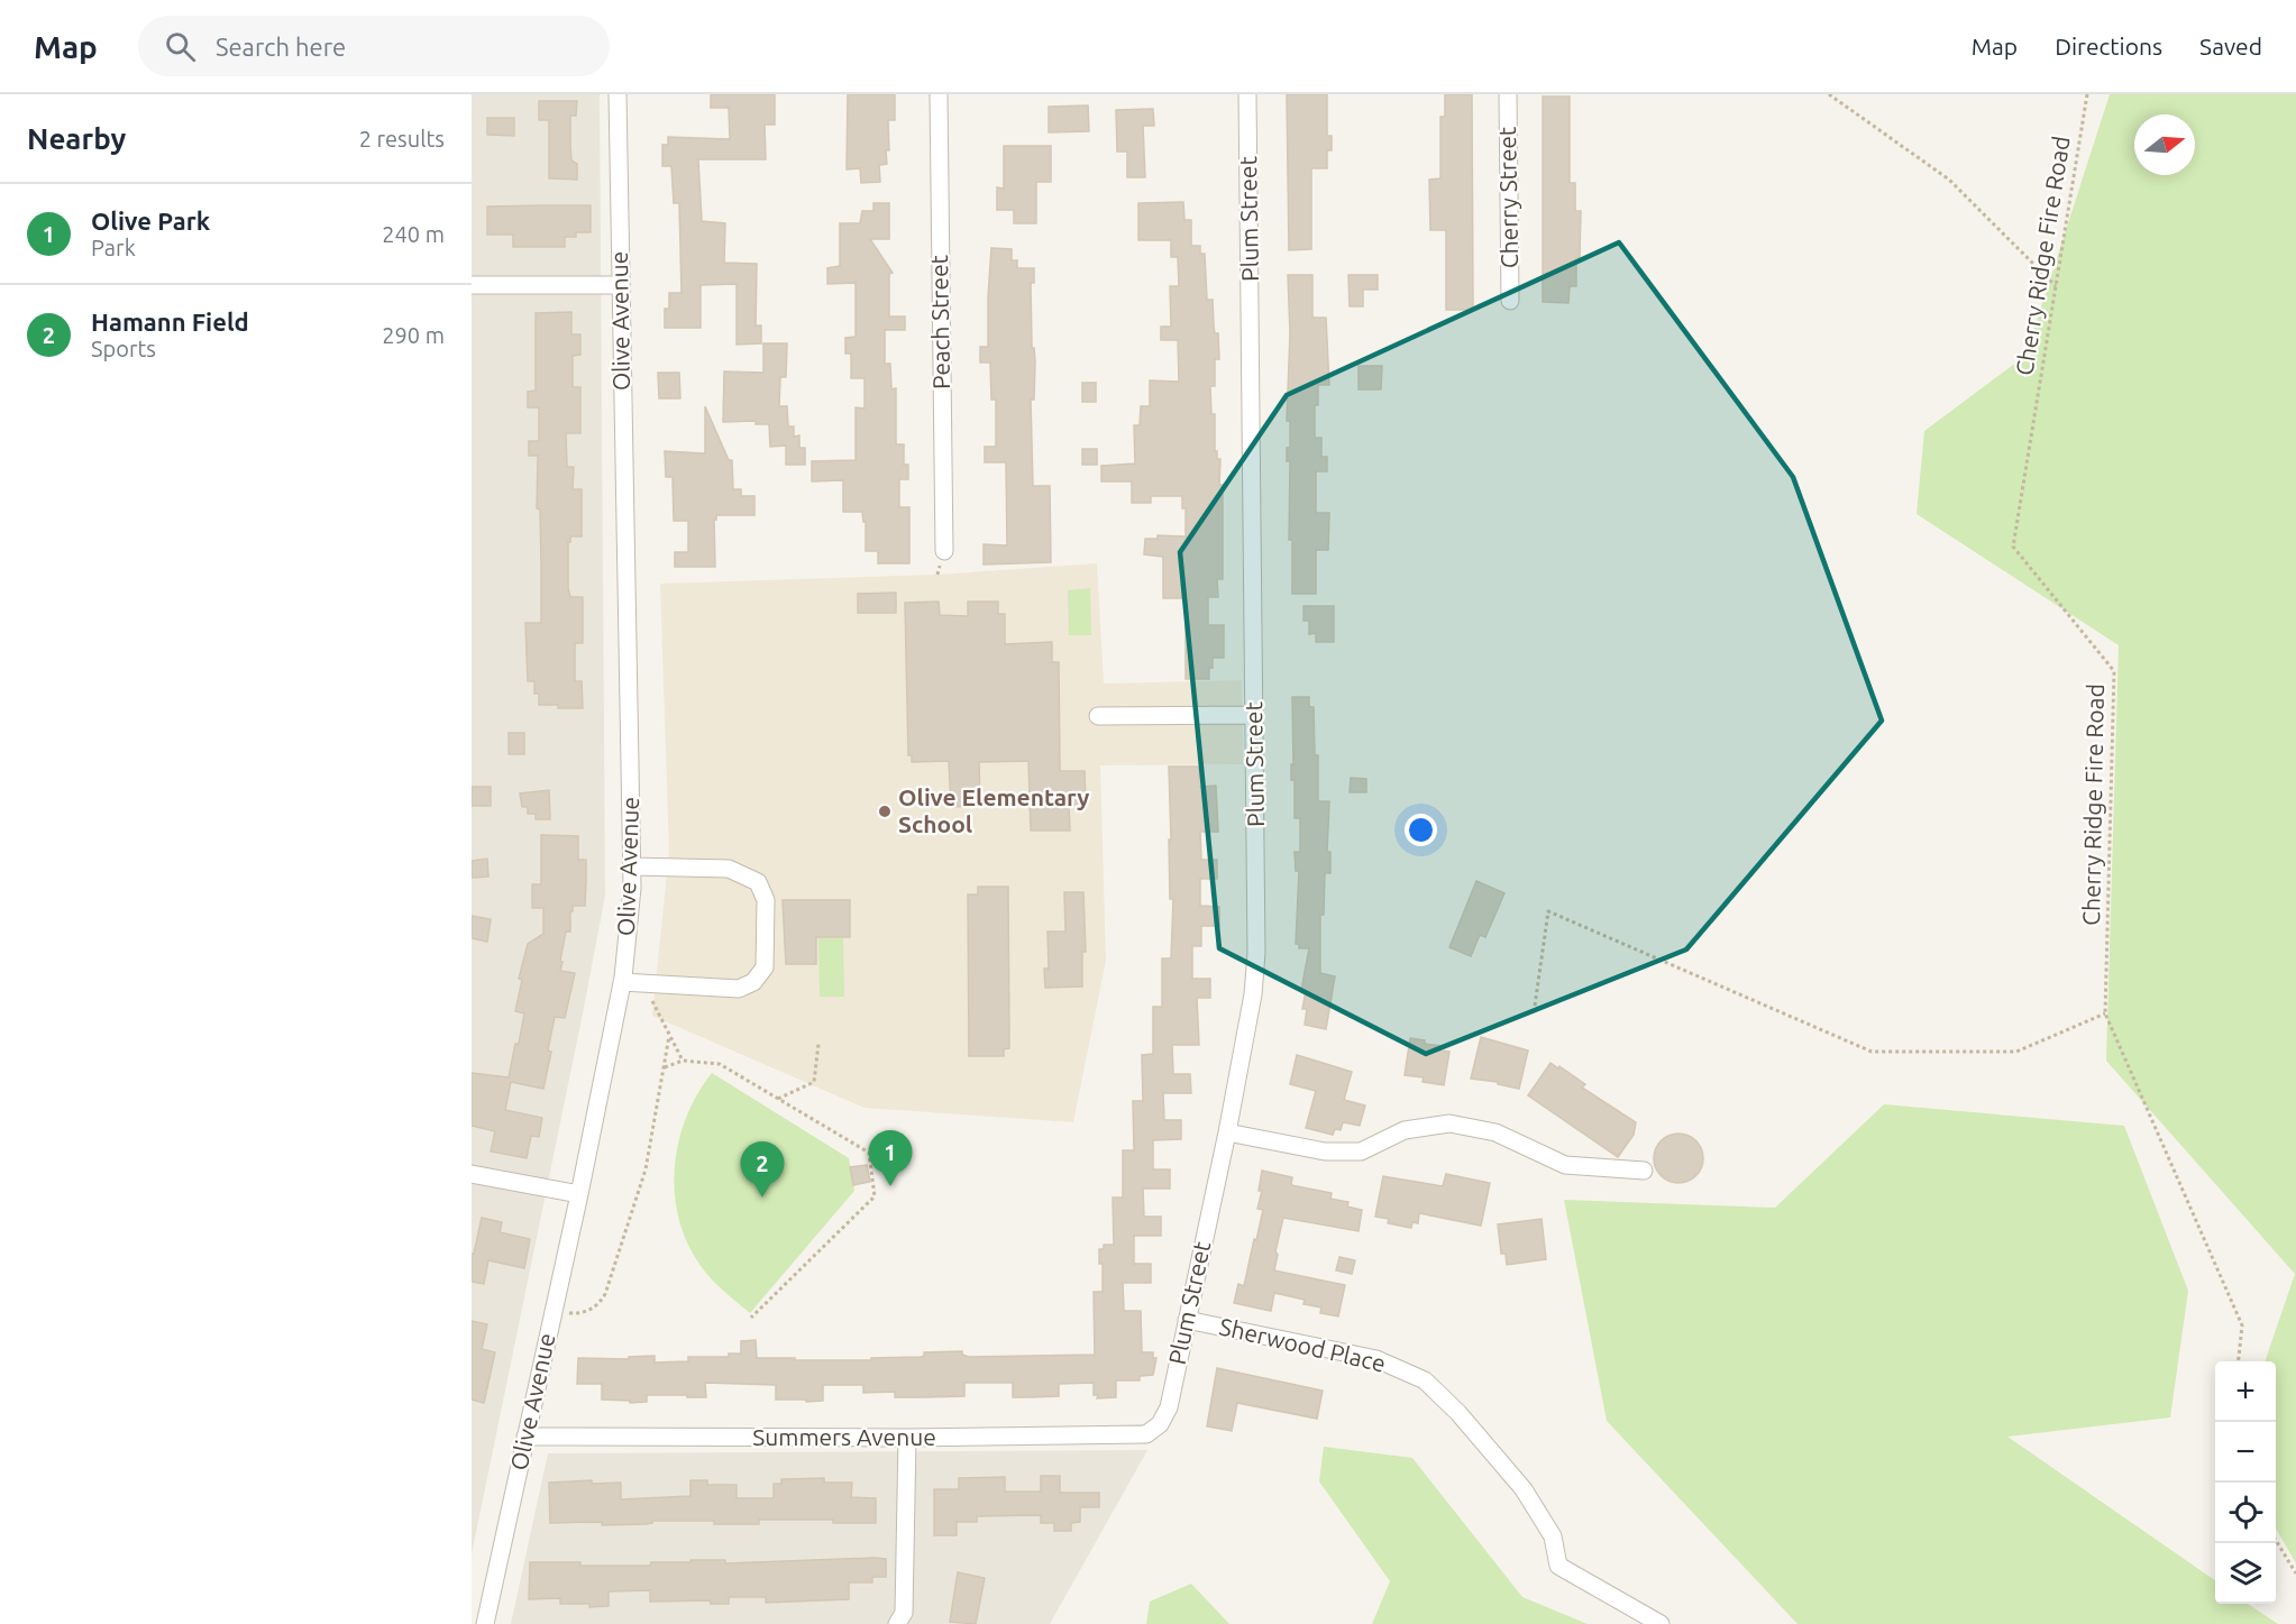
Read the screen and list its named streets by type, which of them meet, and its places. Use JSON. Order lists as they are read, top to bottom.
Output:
{
  "streets": {
    "street": [
      "Cherry Street",
      "Plum Street",
      "Olive Avenue",
      "Peach Street",
      "Sherwood Place",
      "Summers Avenue"
    ],
    "path": ["Cherry Ridge Fire Road"]
  },
  "crossings": [
    ["Plum Street", "Sherwood Place"],
    ["Plum Street", "Summers Avenue"],
    ["Olive Avenue", "Summers Avenue"]
  ],
  "places": ["Olive Elementary School"],
  "north": "right",
  "page": {
    "header": "Map",
    "search": "Search here",
    "nav": ["Map", "Directions", "Saved"],
    "heading": ["Nearby", "2 results"],
    "list": [
      {
        "mark": "1",
        "name": "Olive Park",
        "note": "Park",
        "value": "240 m"
      },
      {
        "mark": "2",
        "name": "Hamann Field",
        "note": "Sports",
        "value": "290 m"
      }
    ],
    "pins": ["1", "2"],
    "map_buttons": ["+", "−"]
  }
}
